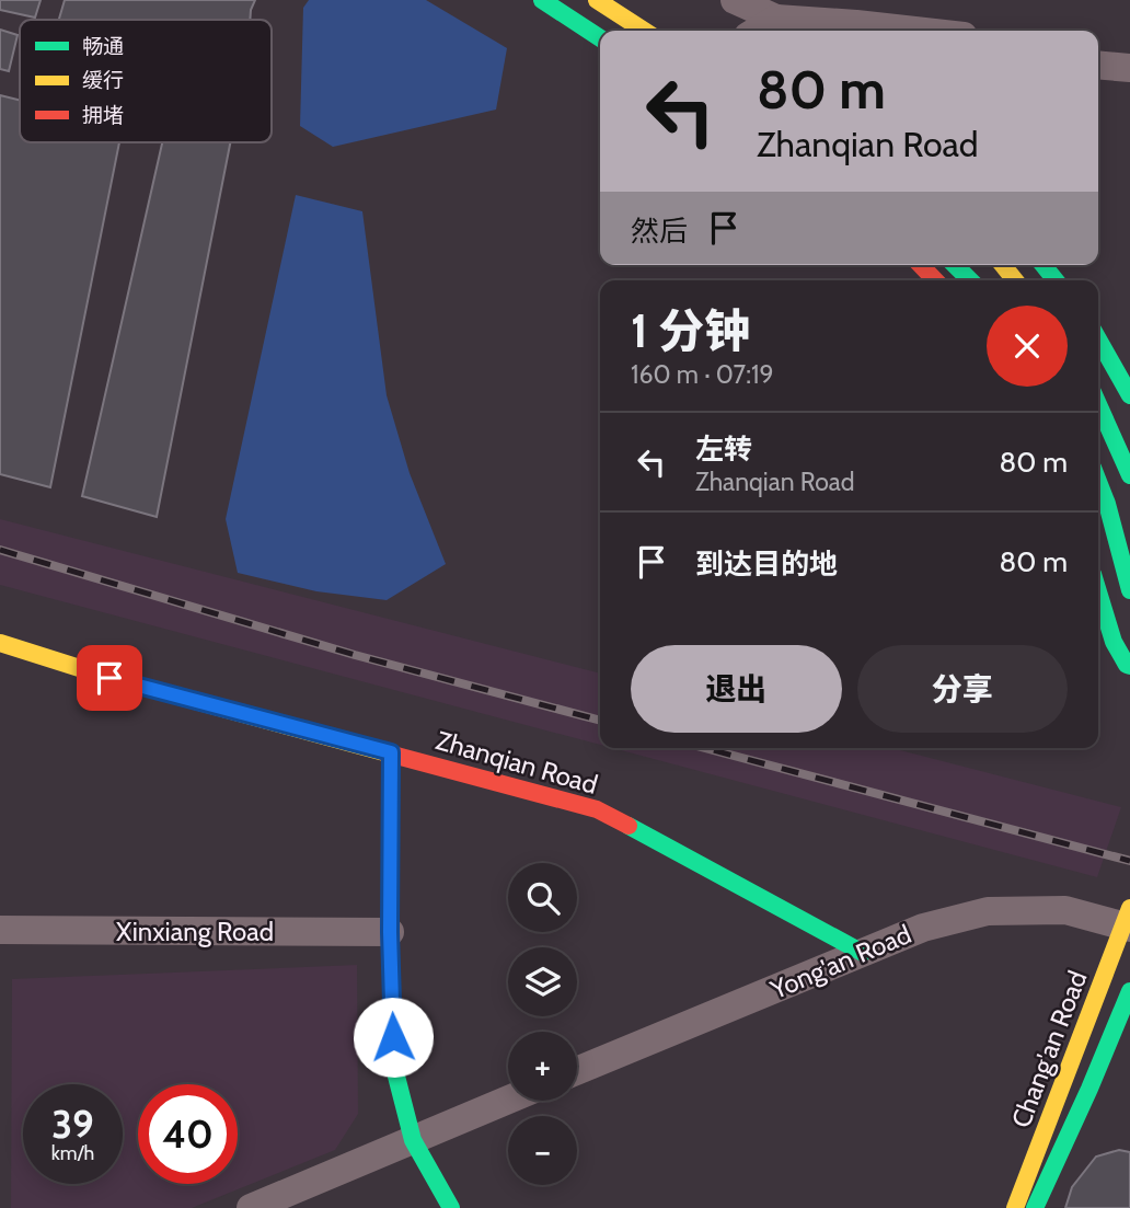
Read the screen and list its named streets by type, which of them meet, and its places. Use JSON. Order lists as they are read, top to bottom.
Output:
{
  "streets": {
    "street": [
      "Zhanqian Road",
      "Xinxiang Road",
      "Yong'an Road",
      "Chang'an Road"
    ]
  },
  "crossings": [
    ["Zhanqian Road", "Yong'an Road"]
  ],
  "legend": ["畅通", "缓行", "拥堵"],
  "page": {
    "turn": ["80 m", "Zhanqian Road"],
    "then": "然后",
    "heading": ["1 分钟", "160 m · 07:19"],
    "list": [
      {
        "name": "左转",
        "note": "Zhanqian Road",
        "value": "80 m"
      },
      {
        "name": "到达目的地",
        "value": "80 m"
      }
    ],
    "buttons": ["退出", "分享"],
    "map_buttons": ["+", "−"],
    "speed": "39 km/h",
    "limit": "40"
  }
}
